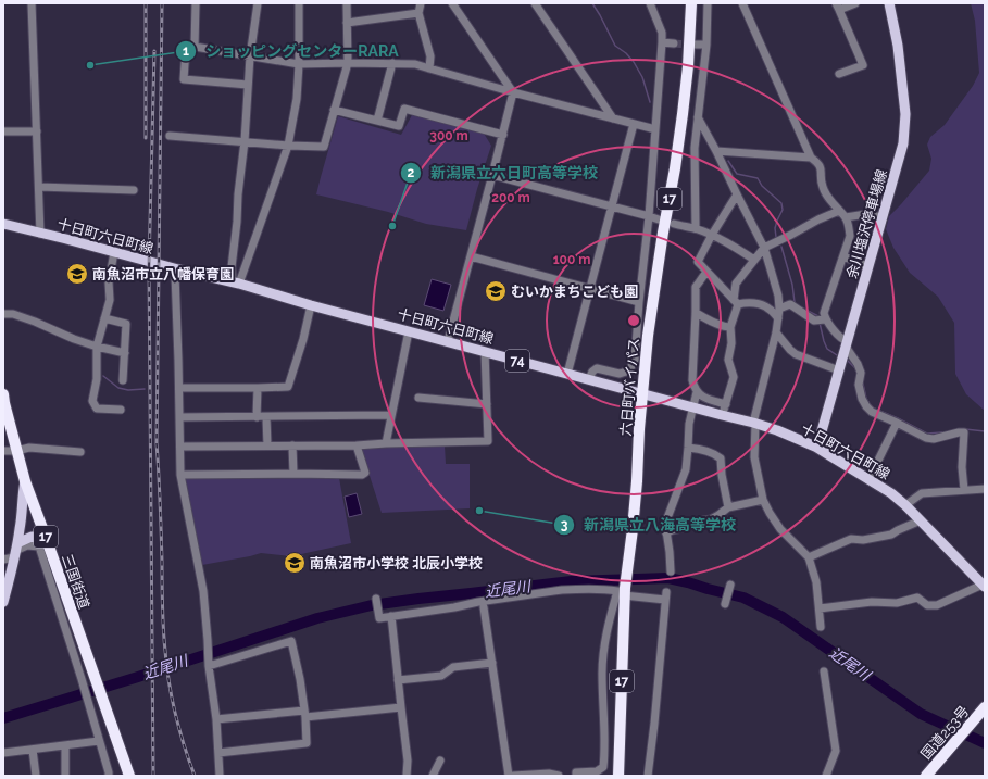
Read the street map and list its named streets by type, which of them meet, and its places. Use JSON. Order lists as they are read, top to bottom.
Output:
{
  "streets": {
    "highway": [
      "17",
      "六日町バイパス",
      "三国街道",
      "国道253号"
    ],
    "main road": ["余川塩沢停車場線", "十日町六日町線", "74"]
  },
  "crossings": [
    ["余川塩沢停車場線", "十日町六日町線"],
    ["十日町六日町線", "六日町バイパス"]
  ],
  "water": ["近尾川"],
  "places": {
    "other": ["ショッピングセンターRARA", "新潟県立六日町高等学校", "新潟県立八海高等学校"],
    "school or university": ["南魚沼市立八幡保育園", "むいかまちこども園", "南魚沼市小学校 北辰小学校"]
  },
  "rings": ["300 m", "200 m", "100 m"]
}
